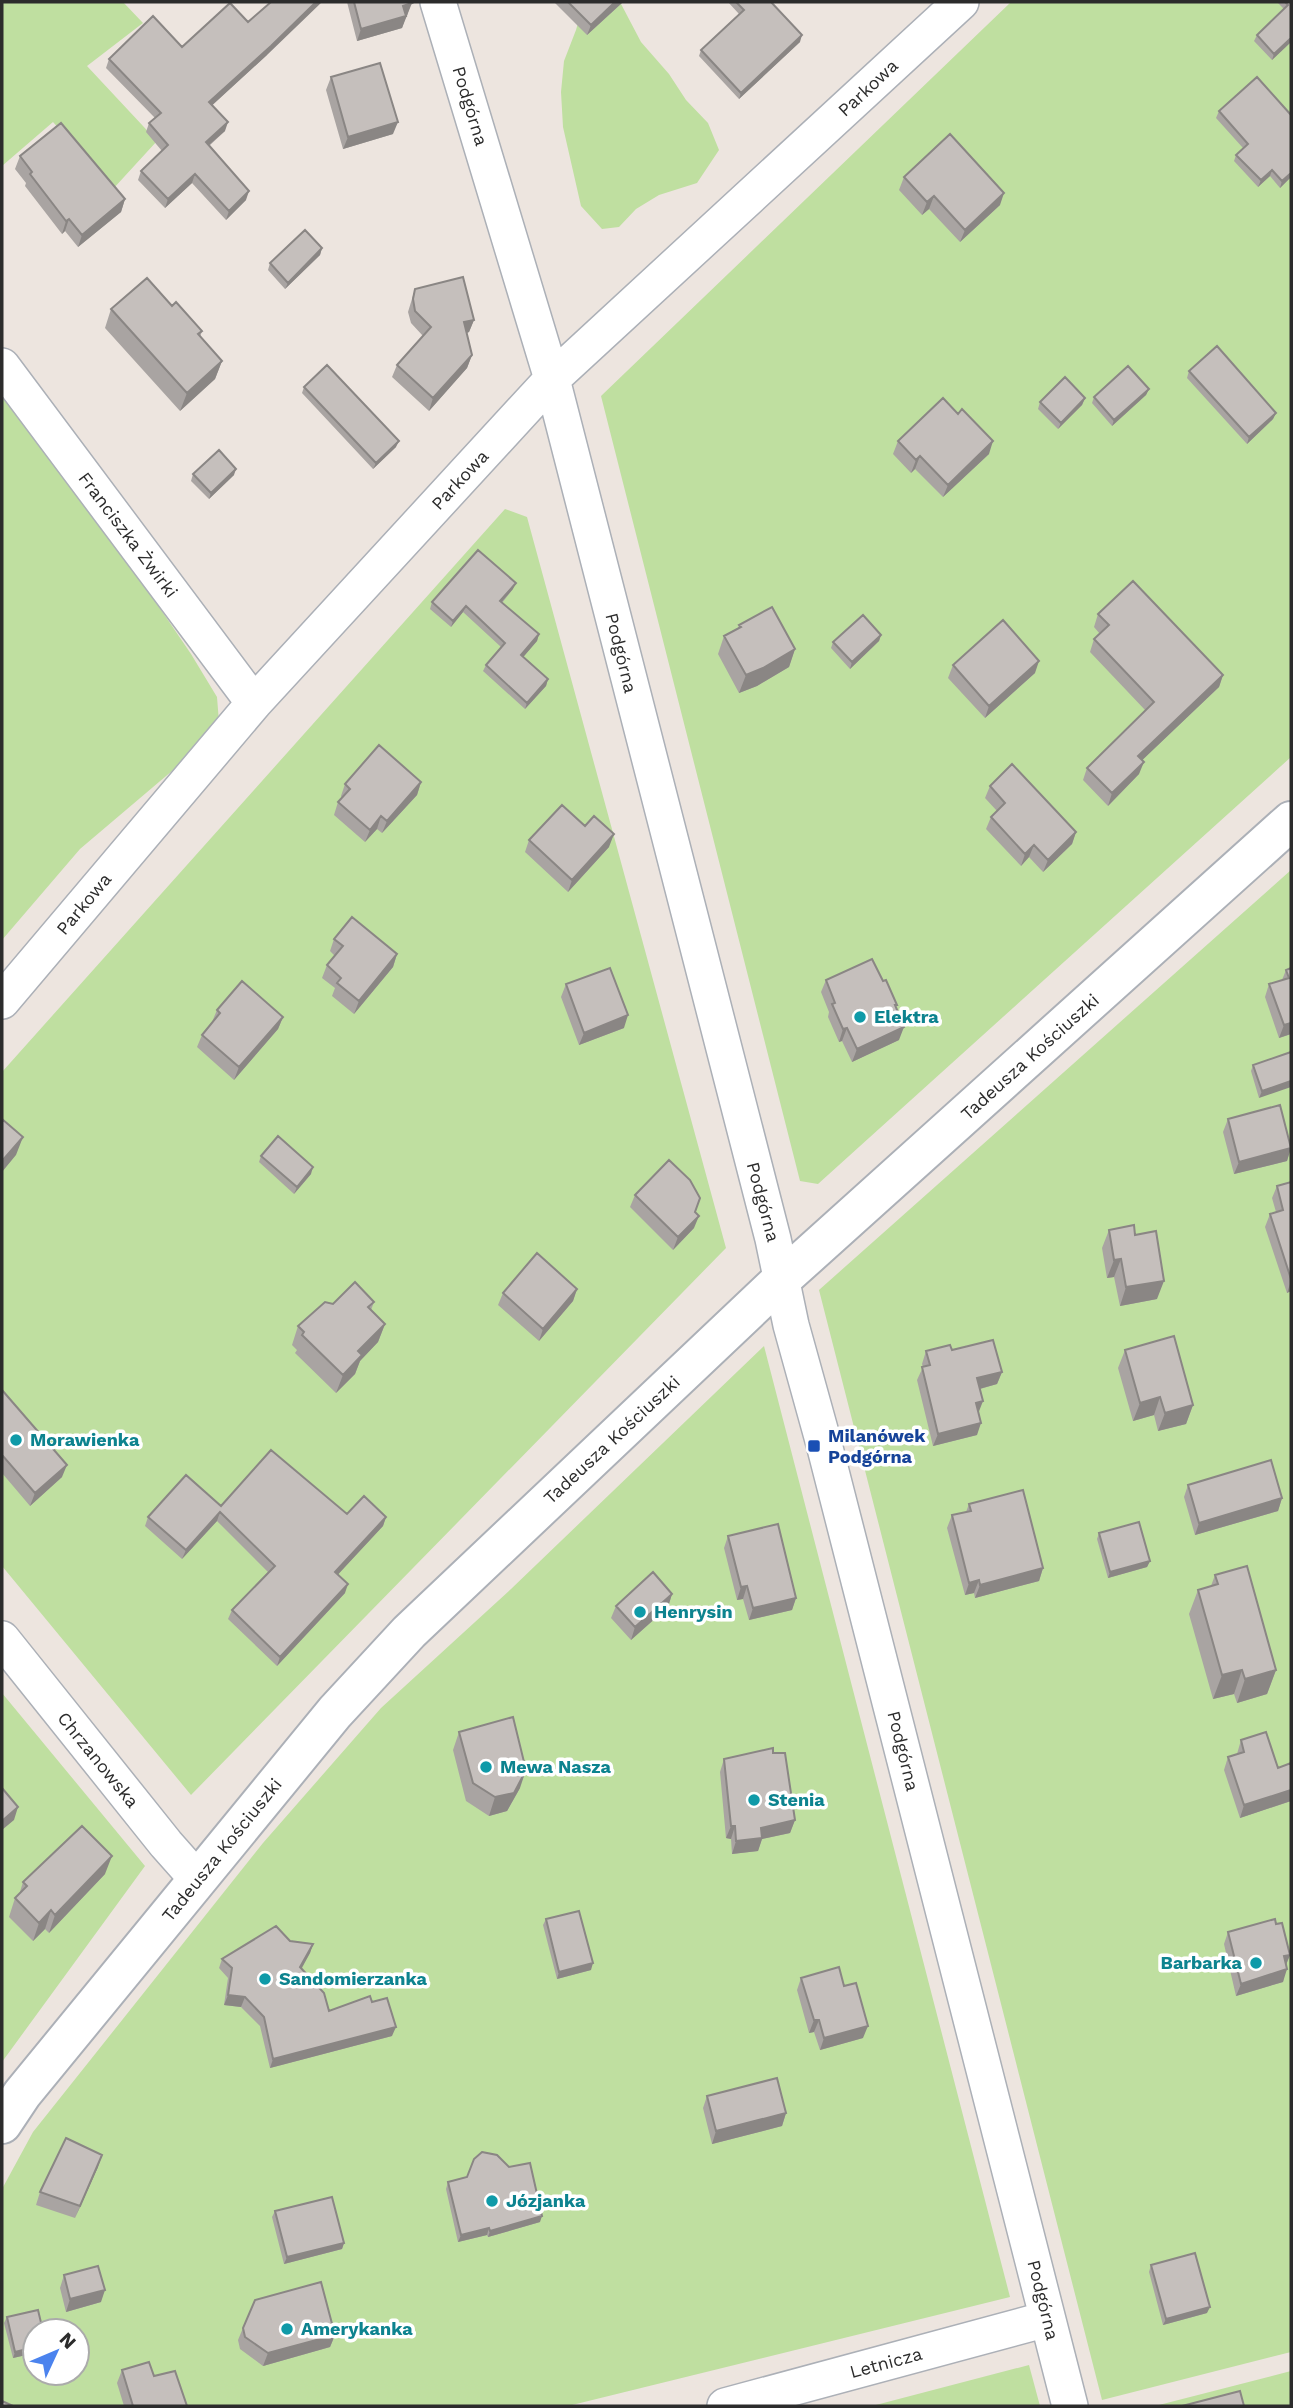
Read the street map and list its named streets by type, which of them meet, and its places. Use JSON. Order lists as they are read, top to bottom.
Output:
{
  "streets": {
    "street": [
      "Parkowa",
      "Podgórna",
      "Franciszka Żwirki",
      "Tadeusza Kościuszki",
      "Chrzanowska",
      "Letnicza"
    ]
  },
  "crossings": [
    ["Parkowa", "Podgórna"],
    ["Parkowa", "Franciszka Żwirki"],
    ["Podgórna", "Tadeusza Kościuszki"],
    ["Podgórna", "Letnicza"],
    ["Tadeusza Kościuszki", "Chrzanowska"]
  ],
  "places": {
    "other": [
      "Elektra",
      "Morawienka",
      "Henrysin",
      "Mewa Nasza",
      "Stenia",
      "Barbarka",
      "Sandomierzanka",
      "Józjanka",
      "Amerykanka"
    ],
    "transit": ["Milanówek Podgórna"]
  },
  "north": "top right"
}
